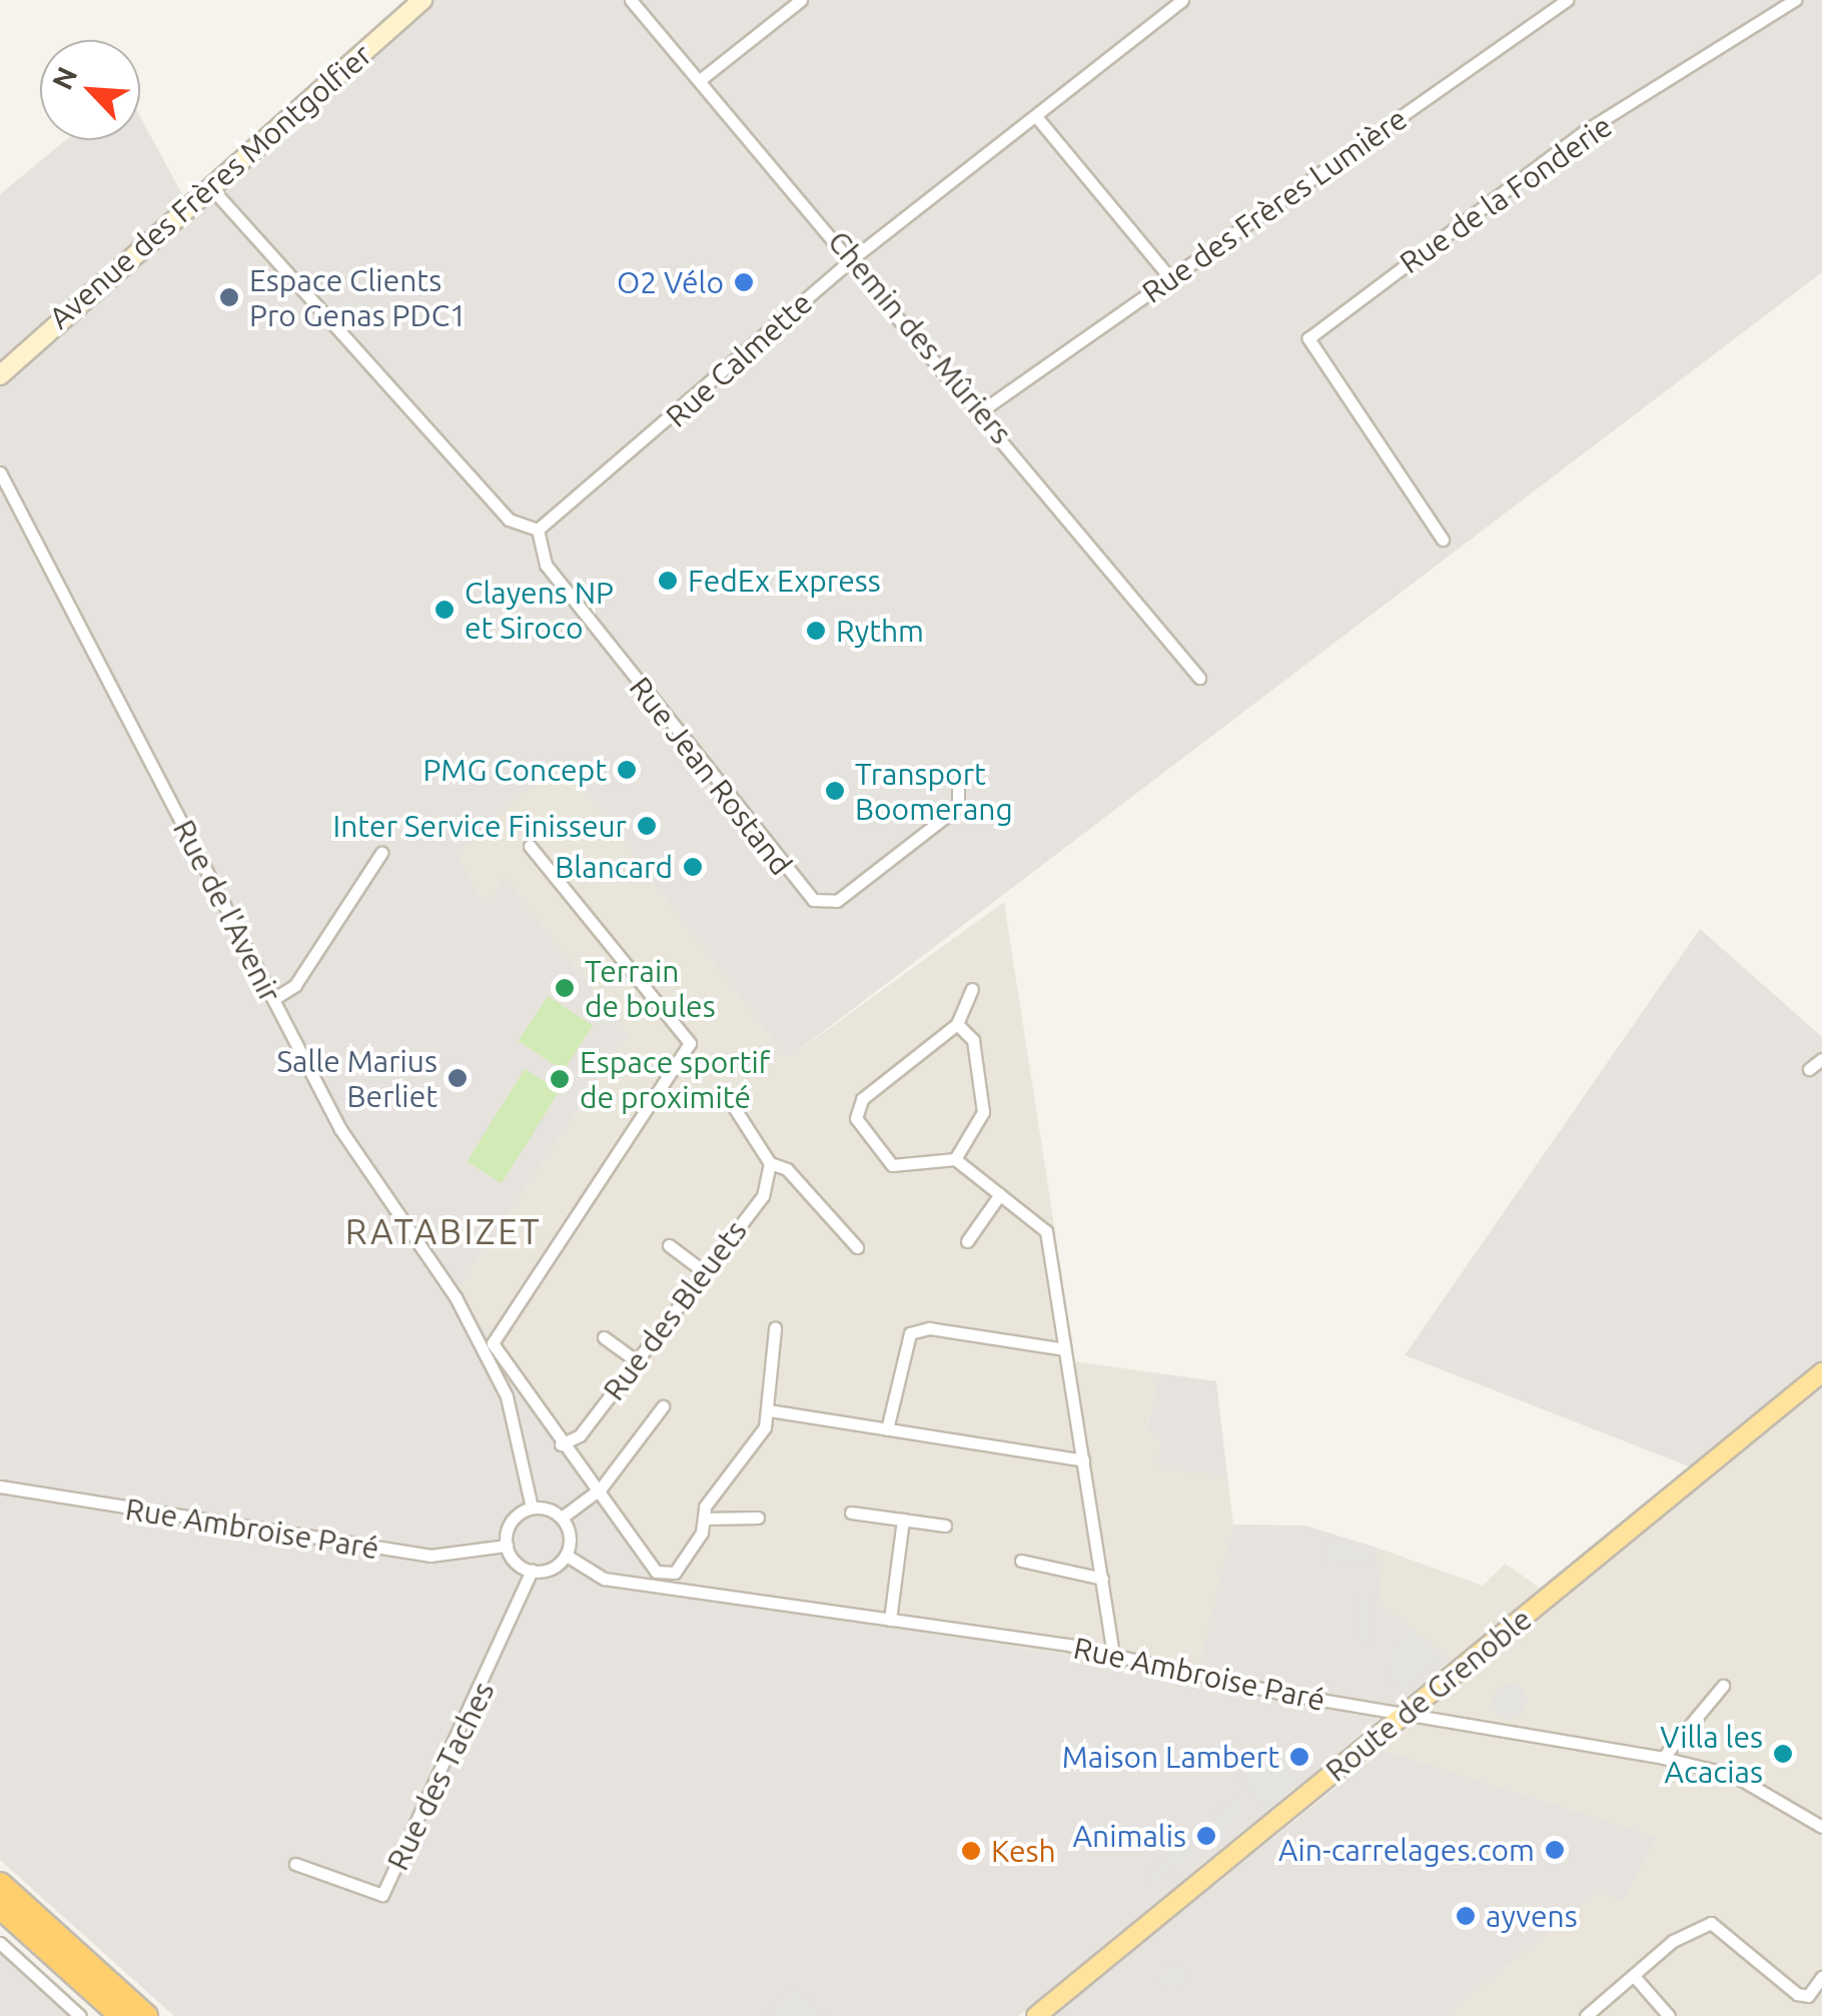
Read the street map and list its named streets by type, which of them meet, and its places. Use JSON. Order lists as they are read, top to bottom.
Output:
{
  "streets": {
    "main road": ["Route de Grenoble"],
    "street": [
      "Avenue des Frères Montgolfier",
      "Rue de la Fonderie",
      "Rue des Frères Lumière",
      "Chemin des Mûriers",
      "Rue Calmette",
      "Rue Jean Rostand",
      "Rue de l'Avenir",
      "Rue des Bleuets",
      "Rue Ambroise Paré",
      "Rue des Taches"
    ]
  },
  "crossings": [
    ["Rue des Frères Lumière", "Chemin des Mûriers"],
    ["Chemin des Mûriers", "Rue Calmette"],
    ["Rue Calmette", "Rue Jean Rostand"],
    ["Rue de l'Avenir", "Rue Ambroise Paré"],
    ["Rue de l'Avenir", "Rue des Taches"],
    ["Rue Ambroise Paré", "Route de Grenoble"],
    ["Rue Ambroise Paré", "Rue des Taches"]
  ],
  "districts": ["RATABIZET"],
  "places": [
    "O2 Vélo",
    "Espace Clients Pro Genas PDC1",
    "FedEx Express",
    "Clayens NP et Siroco",
    "Rythm",
    "PMG Concept",
    "Transport Boomerang",
    "Inter Service Finisseur",
    "Blancard",
    "Terrain de boules",
    "Salle Marius Berliet",
    "Espace sportif de proximité",
    "Villa les Acacias",
    "Maison Lambert",
    "Animalis",
    "Ain-carrelages.com",
    "Kesh",
    "ayvens"
  ],
  "north": "top left"
}
